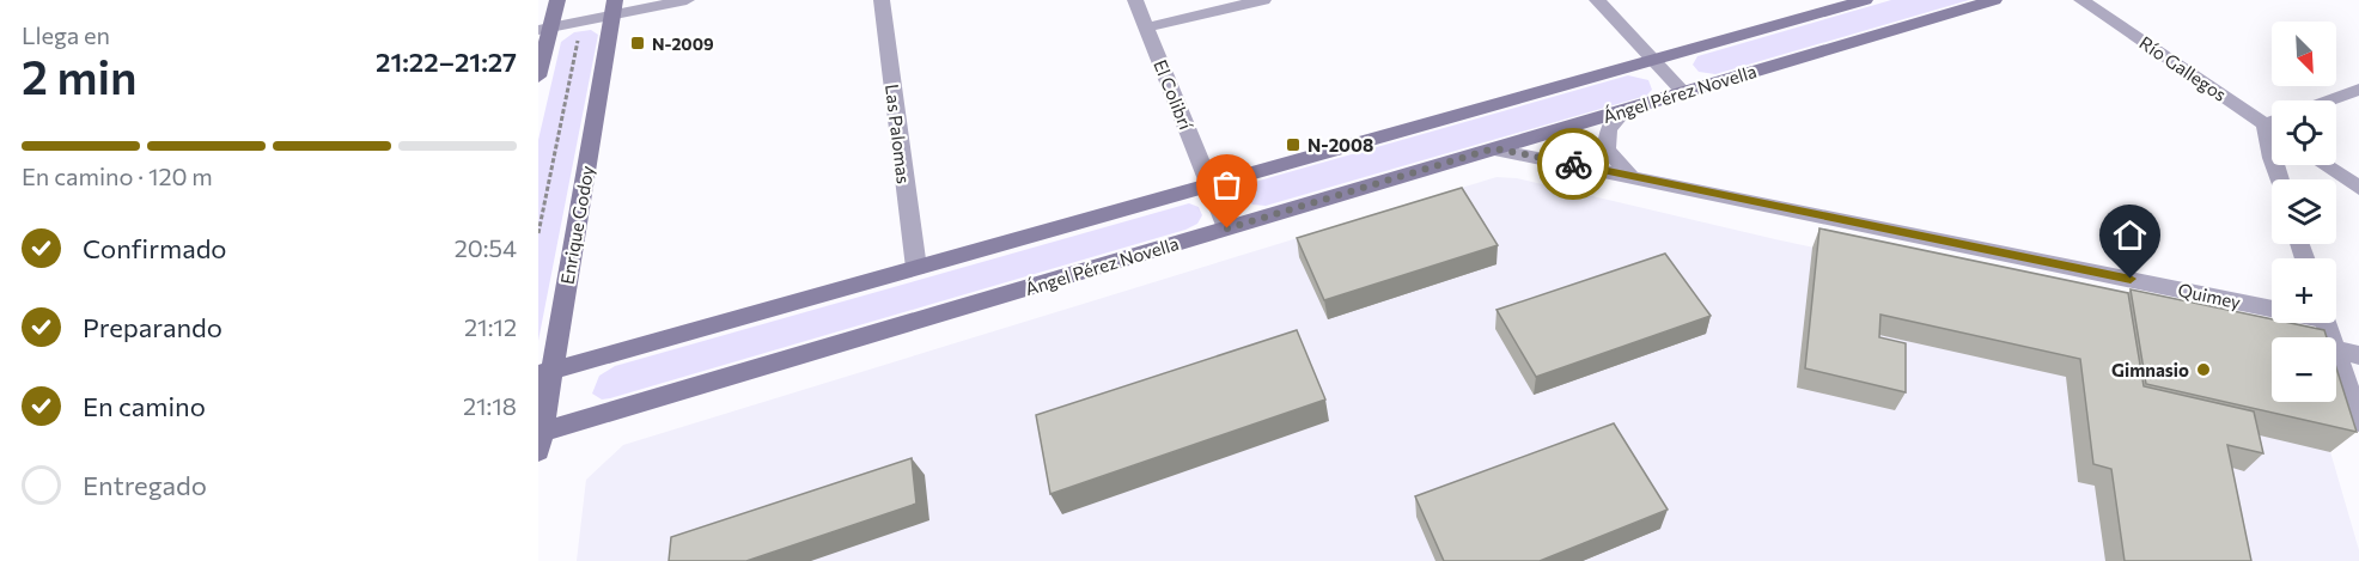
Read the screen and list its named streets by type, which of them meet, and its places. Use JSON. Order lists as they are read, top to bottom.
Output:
{
  "streets": {
    "main road": ["Ángel Pérez Novella", "Enrique Godoy"],
    "street": [
      "Río Gallegos",
      "El Colibrí",
      "Las Palomas",
      "Quimey"
    ]
  },
  "crossings": [
    ["Ángel Pérez Novella", "El Colibrí"],
    ["Ángel Pérez Novella", "Enrique Godoy"],
    ["Ángel Pérez Novella", "Quimey"]
  ],
  "places": {
    "transit": ["N-2009", "N-2008"],
    "other": ["Gimnasio"]
  },
  "north": "bottom right",
  "page": {
    "heading": ["2 min", "Llega en", "21:22–21:27"],
    "map_buttons": ["+", "−"],
    "bar": "En camino · 120 m",
    "list": [
      ["Confirmado", "20:54"],
      ["Preparando", "21:12"],
      ["En camino", "21:18"],
      "Entregado"
    ]
  }
}
